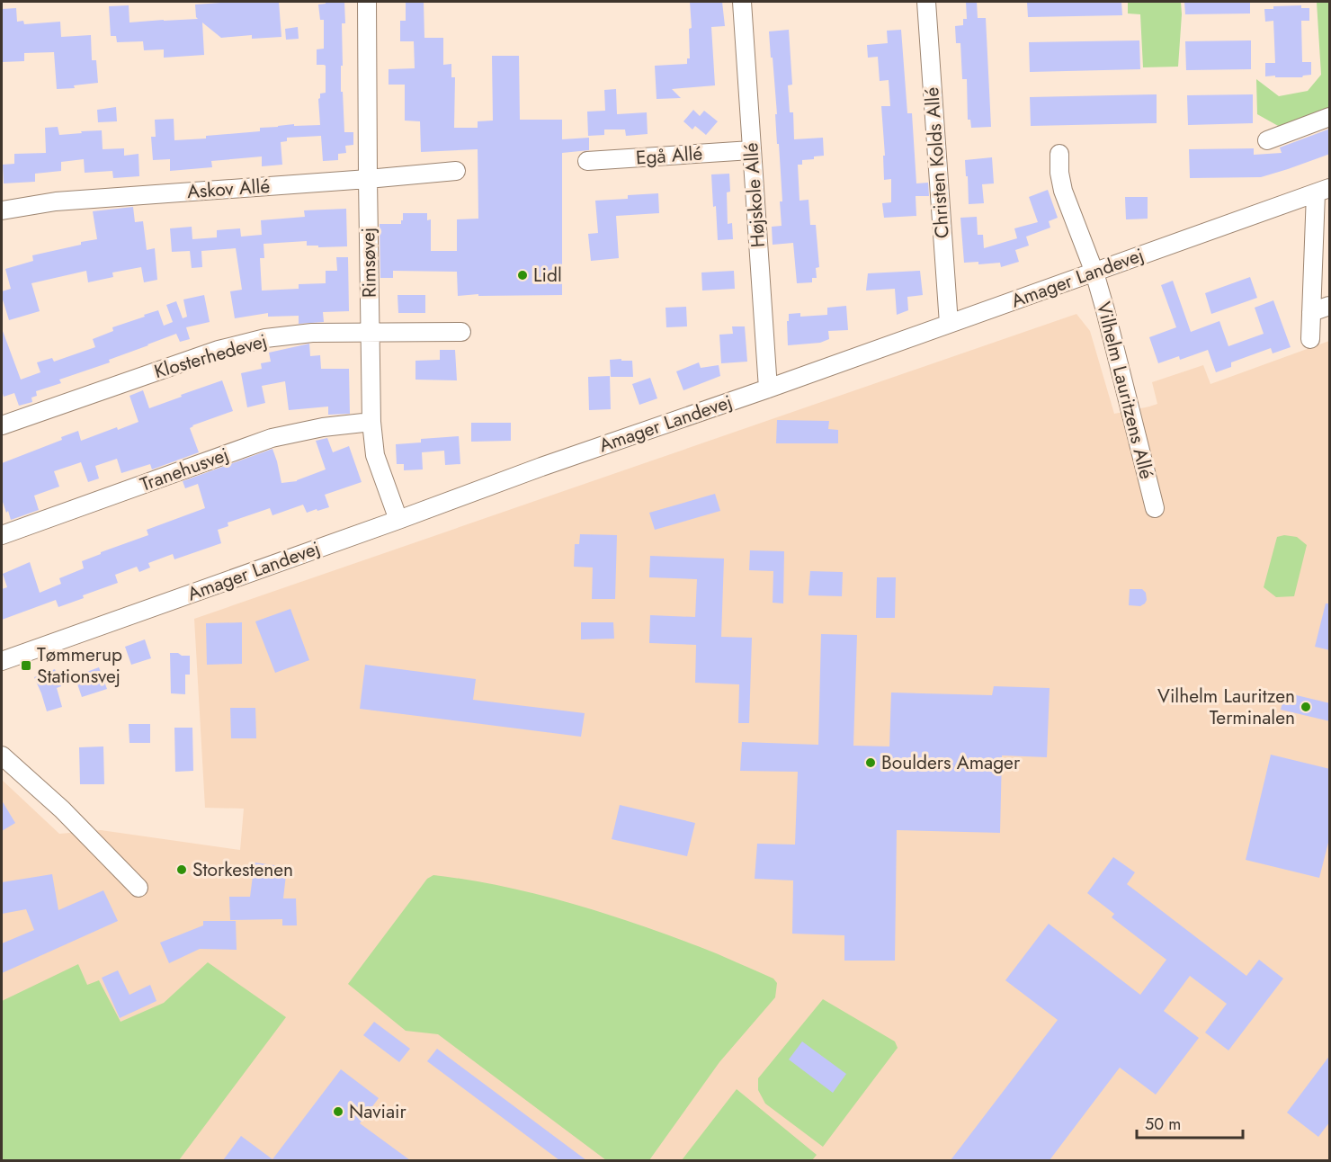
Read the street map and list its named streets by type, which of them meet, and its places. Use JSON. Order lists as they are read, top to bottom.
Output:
{
  "streets": {
    "street": [
      "Egå Allé",
      "Christen Kolds Allé",
      "Askov Allé",
      "Højskole Allé",
      "Rimsøvej",
      "Amager Landevej",
      "Klosterhedevej",
      "Vilhelm Lauritzens Allé",
      "Tranehusvej"
    ]
  },
  "crossings": [
    ["Egå Allé", "Højskole Allé"],
    ["Christen Kolds Allé", "Amager Landevej"],
    ["Askov Allé", "Rimsøvej"],
    ["Højskole Allé", "Amager Landevej"],
    ["Rimsøvej", "Amager Landevej"],
    ["Rimsøvej", "Klosterhedevej"],
    ["Rimsøvej", "Tranehusvej"],
    ["Amager Landevej", "Vilhelm Lauritzens Allé"]
  ],
  "places": {
    "other": [
      "Lidl",
      "Vilhelm Lauritzen Terminalen",
      "Boulders Amager",
      "Storkestenen",
      "Naviair"
    ],
    "transit": ["Tømmerup Stationsvej"]
  },
  "scale_bar": "50 m"
}
